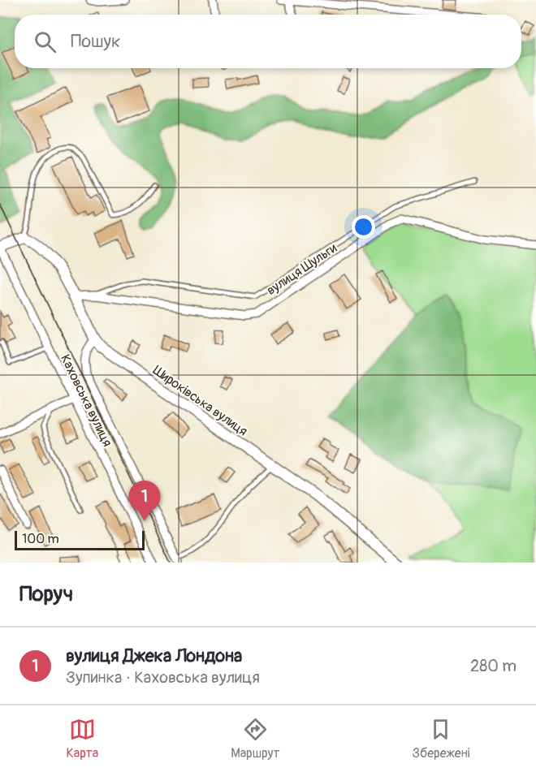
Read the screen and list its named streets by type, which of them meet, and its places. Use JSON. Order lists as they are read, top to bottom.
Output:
{
  "streets": {
    "main road": ["Широківська вулиця"],
    "street": ["вулиця Шульги", "Каховська вулиця"]
  },
  "crossings": [
    ["вулиця Шульги", "Широківська вулиця"]
  ],
  "scale_bar": "100 m",
  "page": {
    "search": "Пошук",
    "pins": "1",
    "scale": "100 m",
    "heading": "Поруч",
    "list": [
      {
        "mark": "1",
        "name": "вулиця Джека Лондона",
        "note": "Зупинка · Каховська вулиця",
        "value": "280 m"
      }
    ],
    "nav": ["Карта", "Маршрут", "Збережені"]
  }
}
